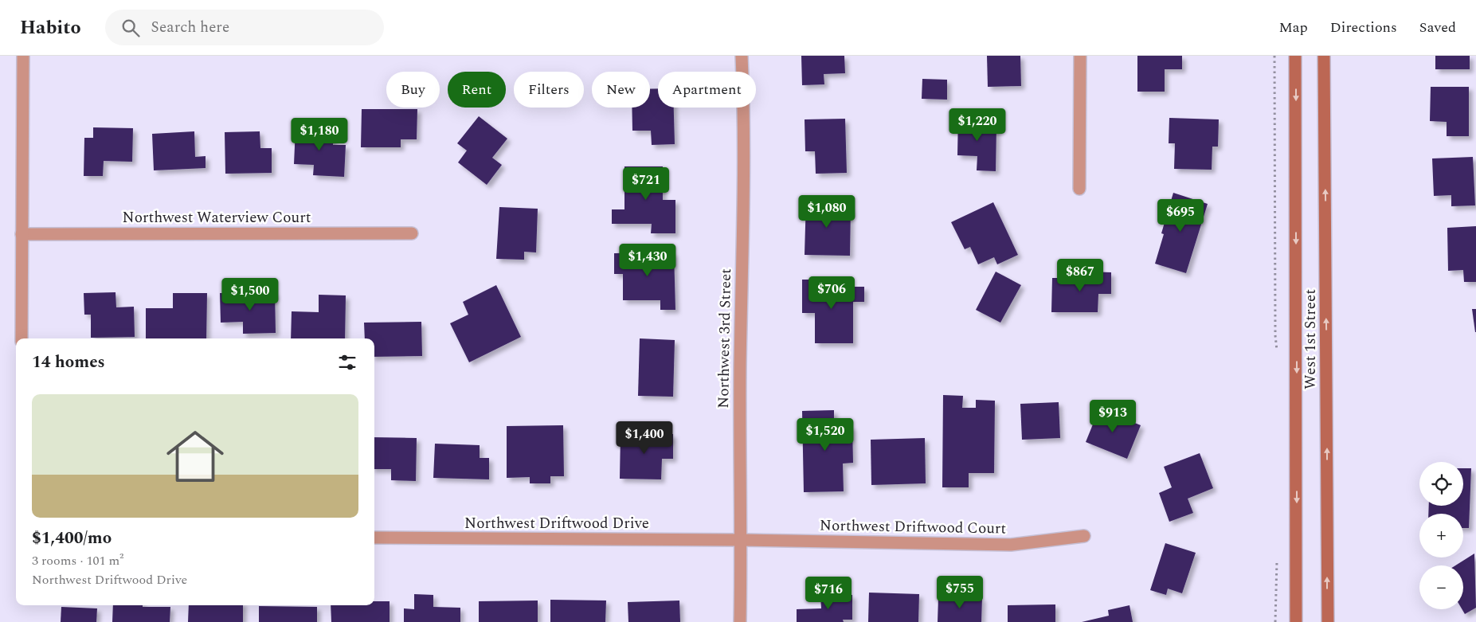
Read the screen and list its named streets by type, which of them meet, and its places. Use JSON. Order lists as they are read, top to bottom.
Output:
{
  "streets": {
    "main road": ["West 1st Street"],
    "street": [
      "Northwest Waterview Court",
      "Northwest 3rd Street",
      "Northwest Driftwood Drive",
      "Northwest Driftwood Court"
    ]
  },
  "crossings": [
    ["Northwest 3rd Street", "Northwest Driftwood Drive"],
    ["Northwest 3rd Street", "Northwest Driftwood Court"],
    ["Northwest Driftwood Drive", "Northwest Driftwood Court"]
  ],
  "page": {
    "header": "Habito",
    "search": "Search here",
    "nav": ["Map", "Directions", "Saved"],
    "chip": [
      "Buy",
      "Rent",
      "Filters",
      "New",
      "Apartment"
    ],
    "price": [
      "$1,220",
      "$1,180",
      "$721",
      "$1,080",
      "$695",
      "$1,430",
      "$867",
      "$706",
      "$1,500",
      "$913",
      "$1,520",
      "$1,400",
      "$755",
      "$716"
    ],
    "heading": "14 homes",
    "list": [
      {
        "name": "$1,400/mo",
        "note": "3 rooms · 101 m² · Northwest Driftwood Drive"
      }
    ],
    "map_buttons": ["+", "−"]
  }
}
